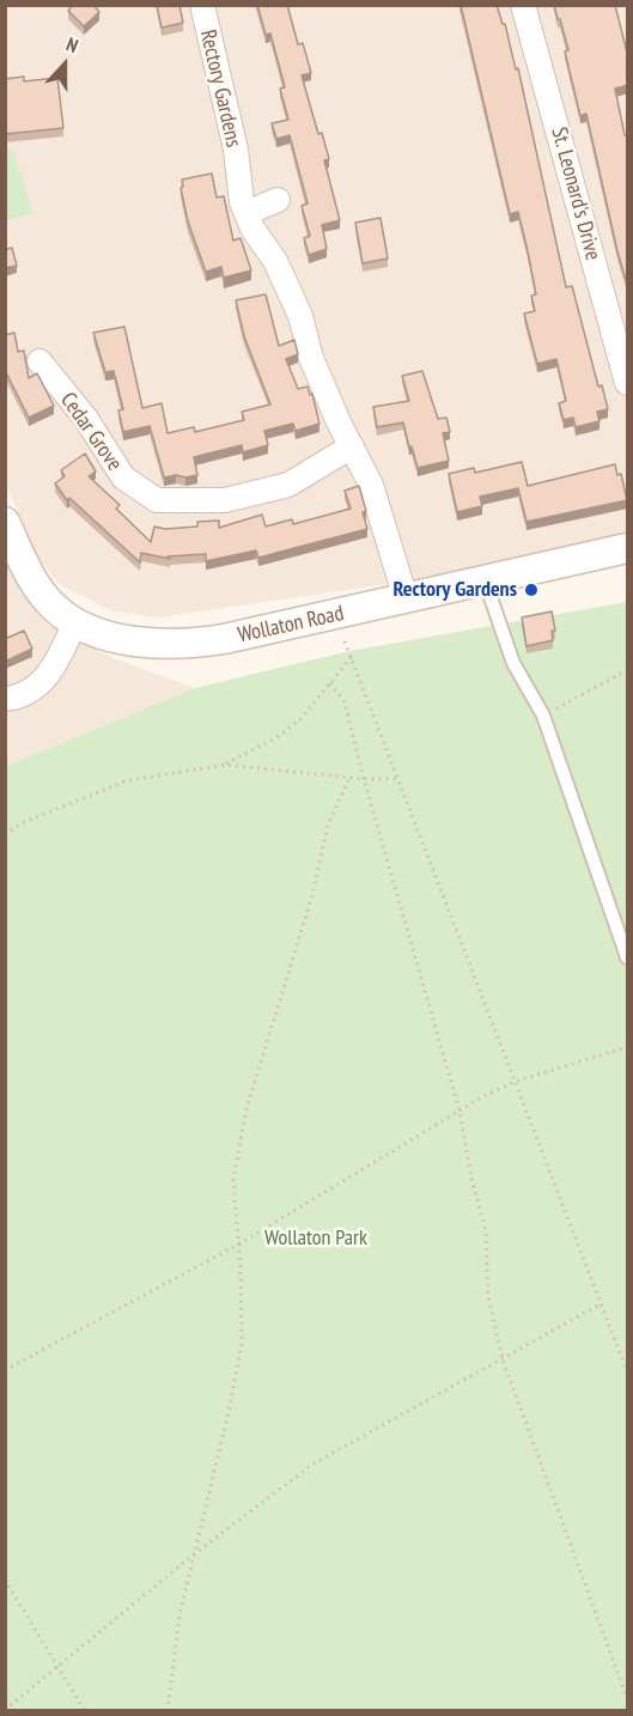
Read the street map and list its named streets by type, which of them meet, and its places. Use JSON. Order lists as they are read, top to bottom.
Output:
{
  "streets": {
    "street": [
      "Rectory Gardens",
      "St. Leonard's Drive",
      "Cedar Grove",
      "Wollaton Road"
    ]
  },
  "crossings": [
    ["Rectory Gardens", "Cedar Grove"],
    ["Rectory Gardens", "Wollaton Road"]
  ],
  "parks": ["Wollaton Park"],
  "places": ["Rectory Gardens"],
  "north": "top"
}
